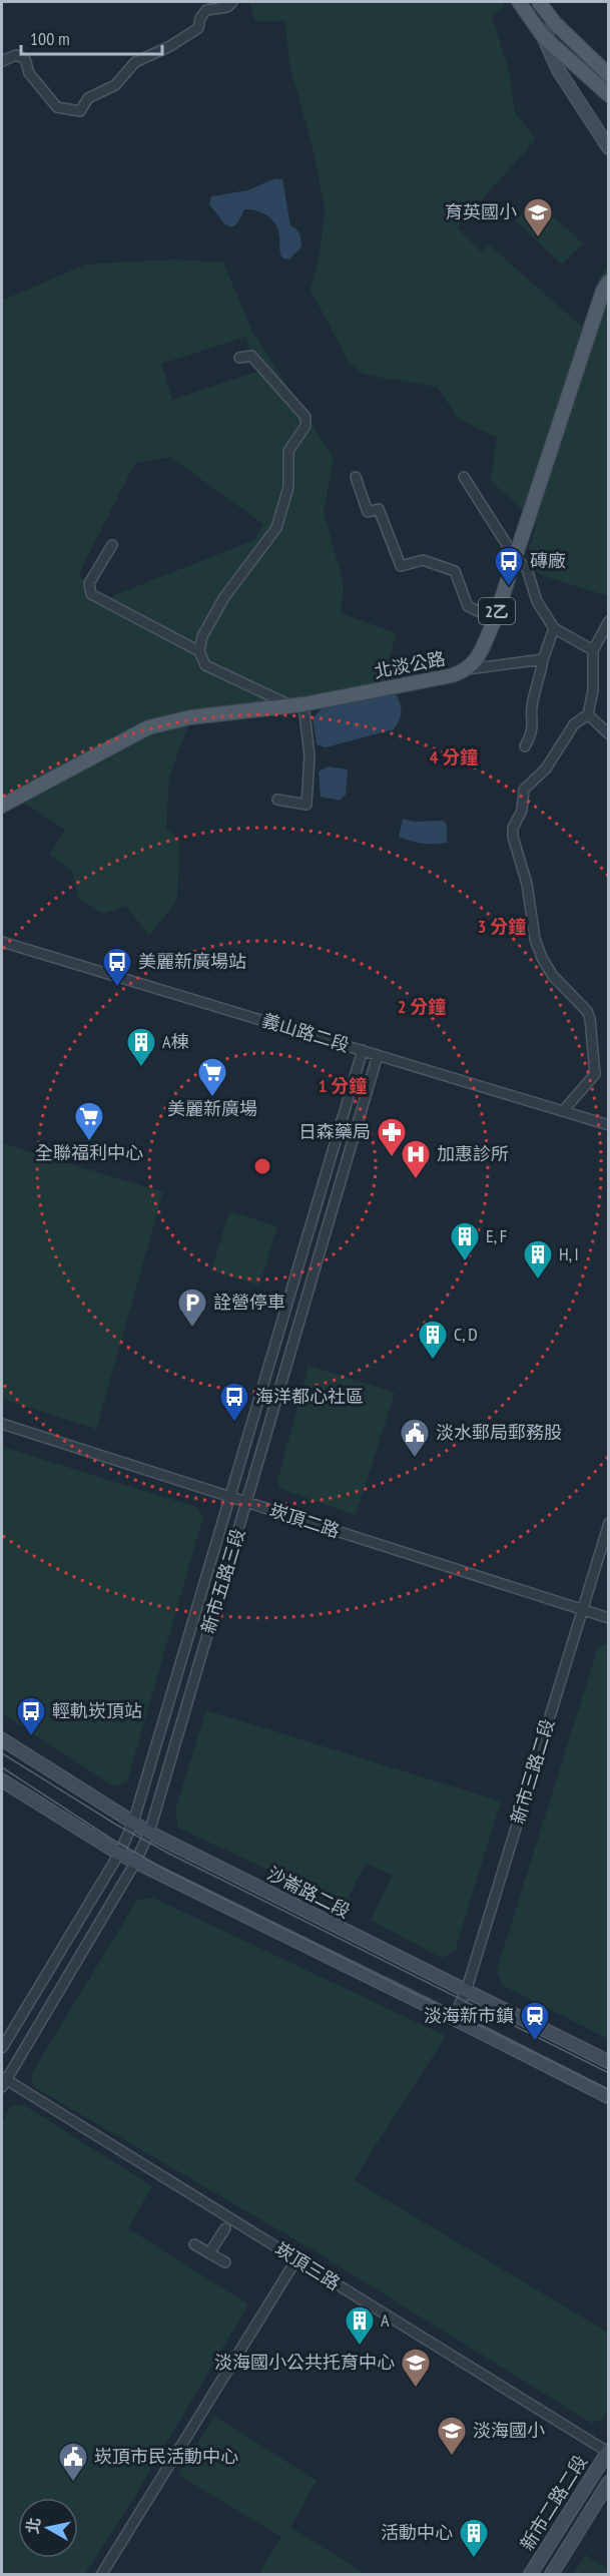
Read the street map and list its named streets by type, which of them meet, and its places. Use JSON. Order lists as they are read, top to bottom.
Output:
{
  "streets": {
    "main road": ["2乙", "北淡公路"],
    "street": [
      "義山路二段",
      "崁頂二路",
      "新市五路三段",
      "新市三路二段",
      "沙崙路二段",
      "崁頂三路",
      "新市二路二段"
    ]
  },
  "crossings": [
    ["義山路二段", "新市五路三段"],
    ["崁頂二路", "新市五路三段"],
    ["崁頂二路", "新市三路二段"],
    ["新市五路三段", "沙崙路二段"],
    ["新市五路三段", "崁頂三路"],
    ["新市三路二段", "沙崙路二段"],
    ["崁頂三路", "新市二路二段"]
  ],
  "places": {
    "school or university": ["育英國小", "淡海國小公共托育中心", "淡海國小"],
    "bus stop": [
      "磚廠",
      "美麗新廣場站",
      "海洋都心社區",
      "輕軌崁頂站"
    ],
    "building": [
      "A棟",
      "E, F",
      "H, I",
      "C, D",
      "A",
      "活動中心"
    ],
    "supermarket": ["美麗新廣場", "全聯福利中心"],
    "pharmacy": ["日森藥局"],
    "hospital": ["加惠診所"],
    "parking": ["詮營停車"],
    "public building": ["淡水郵局郵務股", "崁頂市民活動中心"],
    "station": ["淡海新市鎮"]
  },
  "scale_bar": "100 m",
  "north": "left",
  "rings": [
    "4 分鐘",
    "3 分鐘",
    "2 分鐘",
    "1 分鐘"
  ]
}
